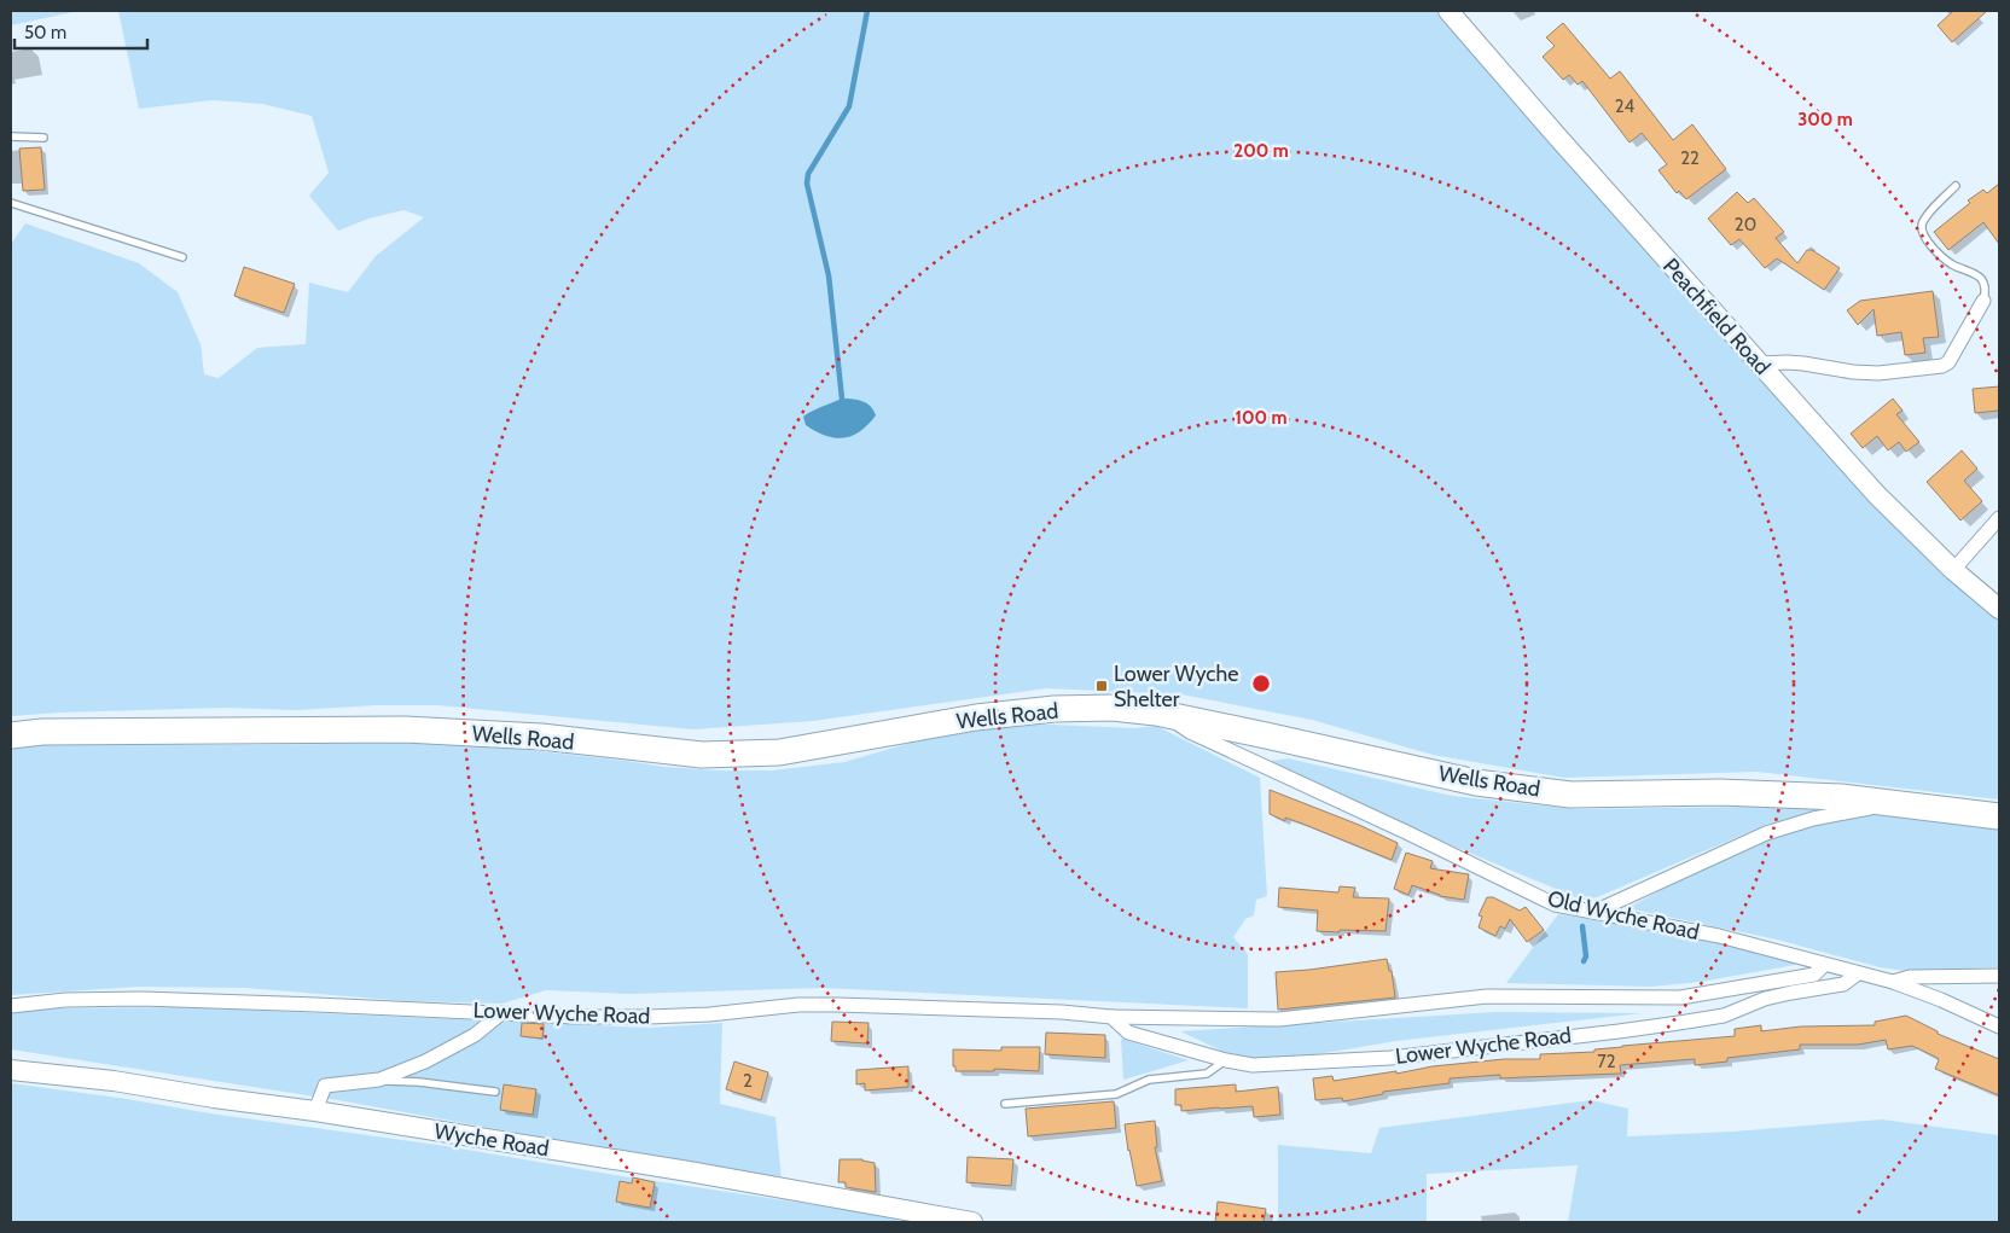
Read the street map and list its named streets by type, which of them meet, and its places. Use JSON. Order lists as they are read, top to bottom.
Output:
{
  "streets": {
    "highway": ["Wells Road"],
    "main road": ["Peachfield Road", "Wyche Road"],
    "street": ["Old Wyche Road", "Lower Wyche Road"]
  },
  "crossings": [
    ["Wells Road", "Old Wyche Road"],
    ["Old Wyche Road", "Lower Wyche Road"]
  ],
  "places": {
    "transit": ["Lower Wyche Shelter"]
  },
  "house_numbers": [
    "24",
    "22",
    "20",
    "72",
    "2"
  ],
  "scale_bar": "50 m",
  "rings": ["300 m", "200 m", "100 m"]
}
